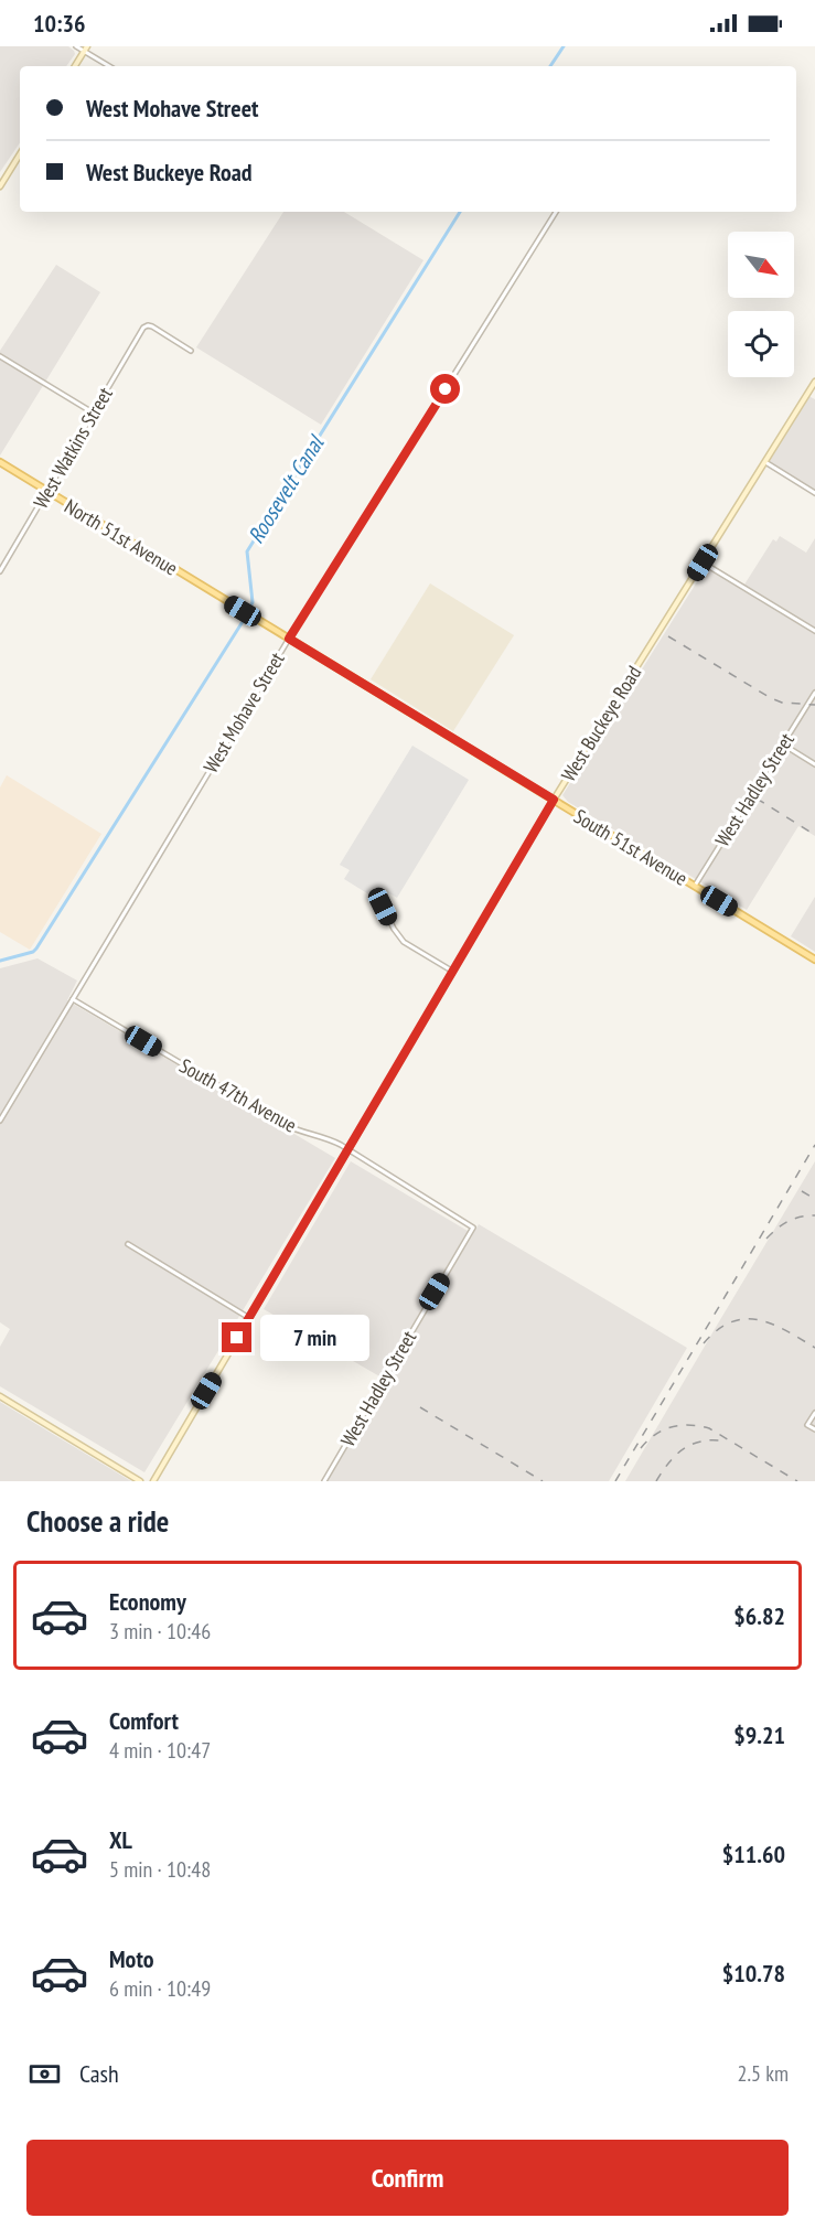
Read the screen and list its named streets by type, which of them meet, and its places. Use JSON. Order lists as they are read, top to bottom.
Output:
{
  "streets": {
    "main road": ["North 51st Avenue", "West Buckeye Road", "South 51st Avenue"],
    "street": [
      "West Watkins Street",
      "West Mohave Street",
      "West Hadley Street",
      "South 47th Avenue"
    ]
  },
  "crossings": [
    ["West Watkins Street", "North 51st Avenue"],
    ["North 51st Avenue", "South 51st Avenue"],
    ["West Mohave Street", "South 51st Avenue"],
    ["West Mohave Street", "South 47th Avenue"],
    ["West Buckeye Road", "South 51st Avenue"],
    ["West Buckeye Road", "South 47th Avenue"],
    ["West Hadley Street", "South 51st Avenue"],
    ["West Hadley Street", "South 47th Avenue"]
  ],
  "water": ["Roosevelt Canal"],
  "north": "bottom right",
  "page": {
    "status": "10:36",
    "banner": ["West Mohave Street", "West Buckeye Road"],
    "bubble": "7 min",
    "heading": "Choose a ride",
    "list": [
      {
        "name": "Economy",
        "note": "3 min · 10:46",
        "value": "$6.82"
      },
      {
        "name": "Comfort",
        "note": "4 min · 10:47",
        "value": "$9.21"
      },
      {
        "name": "XL",
        "note": "5 min · 10:48",
        "value": "$11.60"
      },
      {
        "name": "Moto",
        "note": "6 min · 10:49",
        "value": "$10.78"
      }
    ],
    "pay": ["Cash", "2.5 km"],
    "buttons": "Confirm"
  }
}
